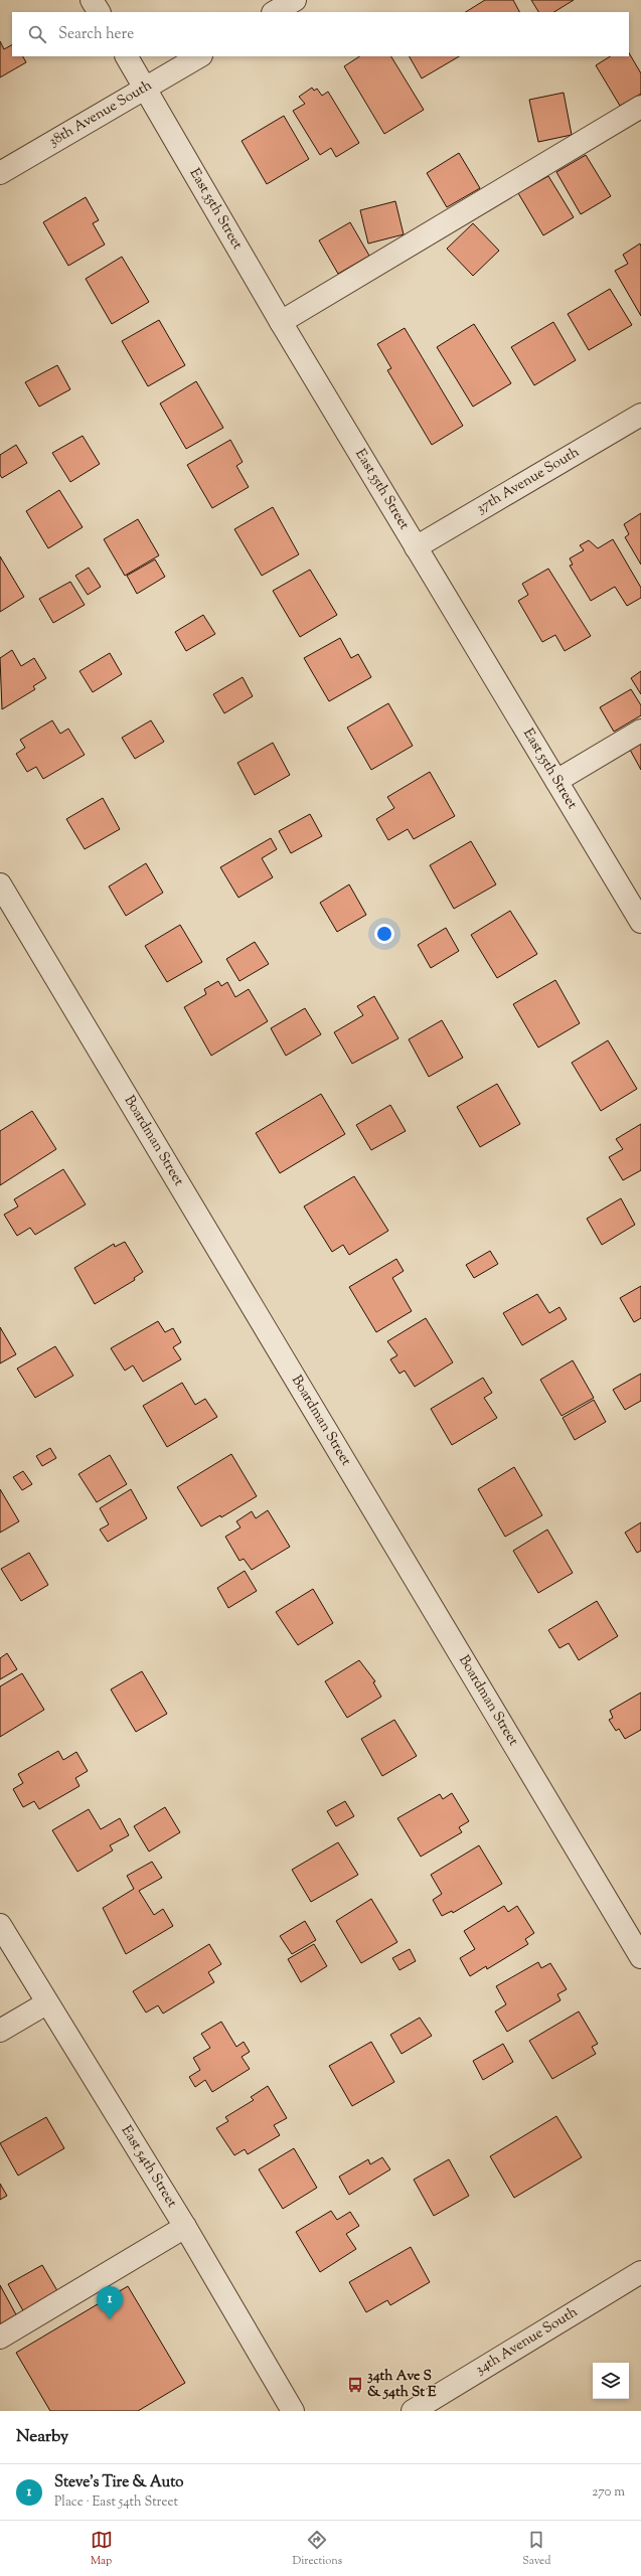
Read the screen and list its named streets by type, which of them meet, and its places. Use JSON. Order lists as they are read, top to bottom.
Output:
{
  "streets": {
    "street": [
      "38th Avenue South",
      "East 55th Street",
      "37th Avenue South",
      "Boardman Street",
      "East 54th Street",
      "34th Avenue South"
    ]
  },
  "crossings": [
    ["38th Avenue South", "East 55th Street"],
    ["East 55th Street", "37th Avenue South"]
  ],
  "places": {
    "bus stop": ["34th Ave S & 54th St E"]
  },
  "page": {
    "search": "Search here",
    "pins": "1",
    "heading": "Nearby",
    "list": [
      {
        "mark": "1",
        "name": "Steve's Tire & Auto",
        "note": "Place · East 54th Street",
        "value": "270 m"
      }
    ],
    "nav": ["Map", "Directions", "Saved"]
  }
}
